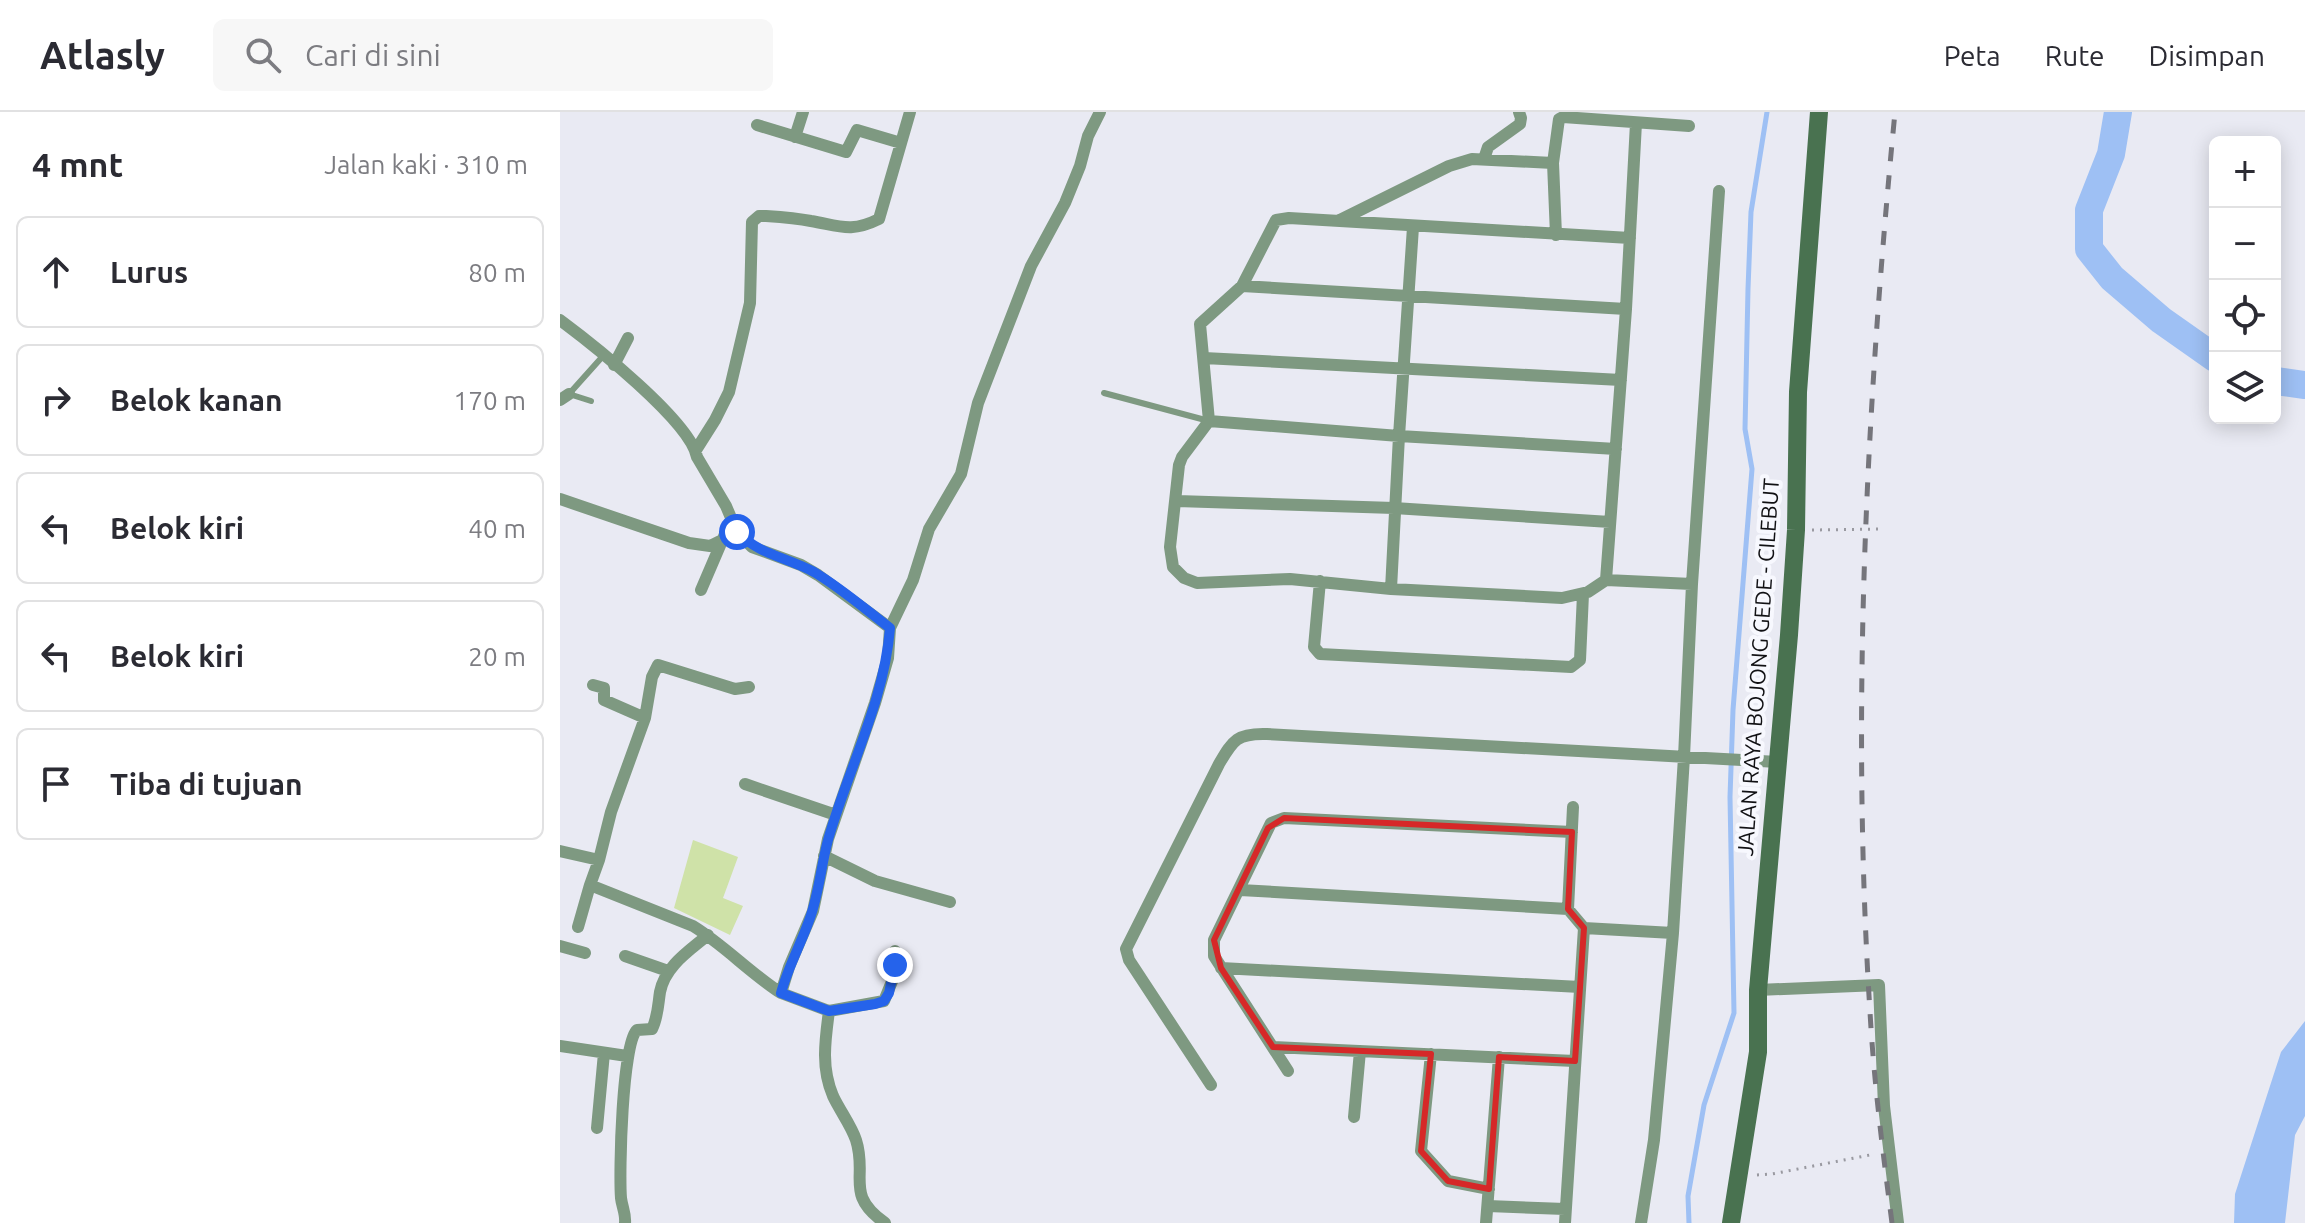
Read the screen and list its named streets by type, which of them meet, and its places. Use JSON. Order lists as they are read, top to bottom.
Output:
{
  "streets": {
    "main road": ["JALAN RAYA BOJONG GEDE - CILEBUT"]
  },
  "page": {
    "header": "Atlasly",
    "search": "Cari di sini",
    "nav": ["Peta", "Rute", "Disimpan"],
    "heading": ["4 mnt", "Jalan kaki · 310 m"],
    "map_buttons": ["+", "−"],
    "list": [
      ["Lurus", "80 m"],
      ["Belok kanan", "170 m"],
      ["Belok kiri", "40 m"],
      ["Belok kiri", "20 m"],
      "Tiba di tujuan"
    ]
  }
}
